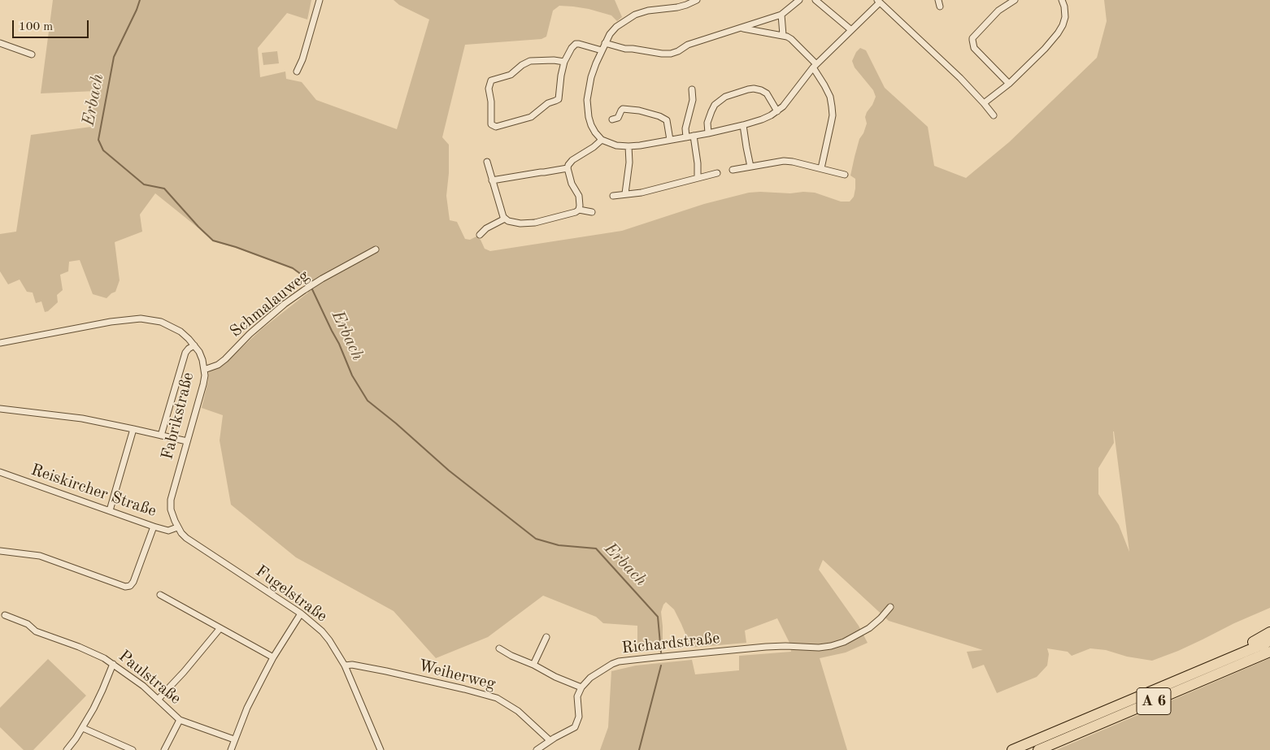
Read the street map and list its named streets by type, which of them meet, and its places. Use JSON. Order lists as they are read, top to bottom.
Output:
{
  "streets": {
    "highway": ["A 6"],
    "street": [
      "Schmalauweg",
      "Fabrikstraße",
      "Reiskircher Straße",
      "Fugelstraße",
      "Richardstraße",
      "Weiherweg",
      "Paulstraße"
    ]
  },
  "crossings": [
    ["Schmalauweg", "Fabrikstraße"],
    ["Fabrikstraße", "Reiskircher Straße"],
    ["Fabrikstraße", "Fugelstraße"],
    ["Reiskircher Straße", "Fugelstraße"],
    ["Fugelstraße", "Weiherweg"]
  ],
  "water": ["Erbach"],
  "scale_bar": "100 m"
}
